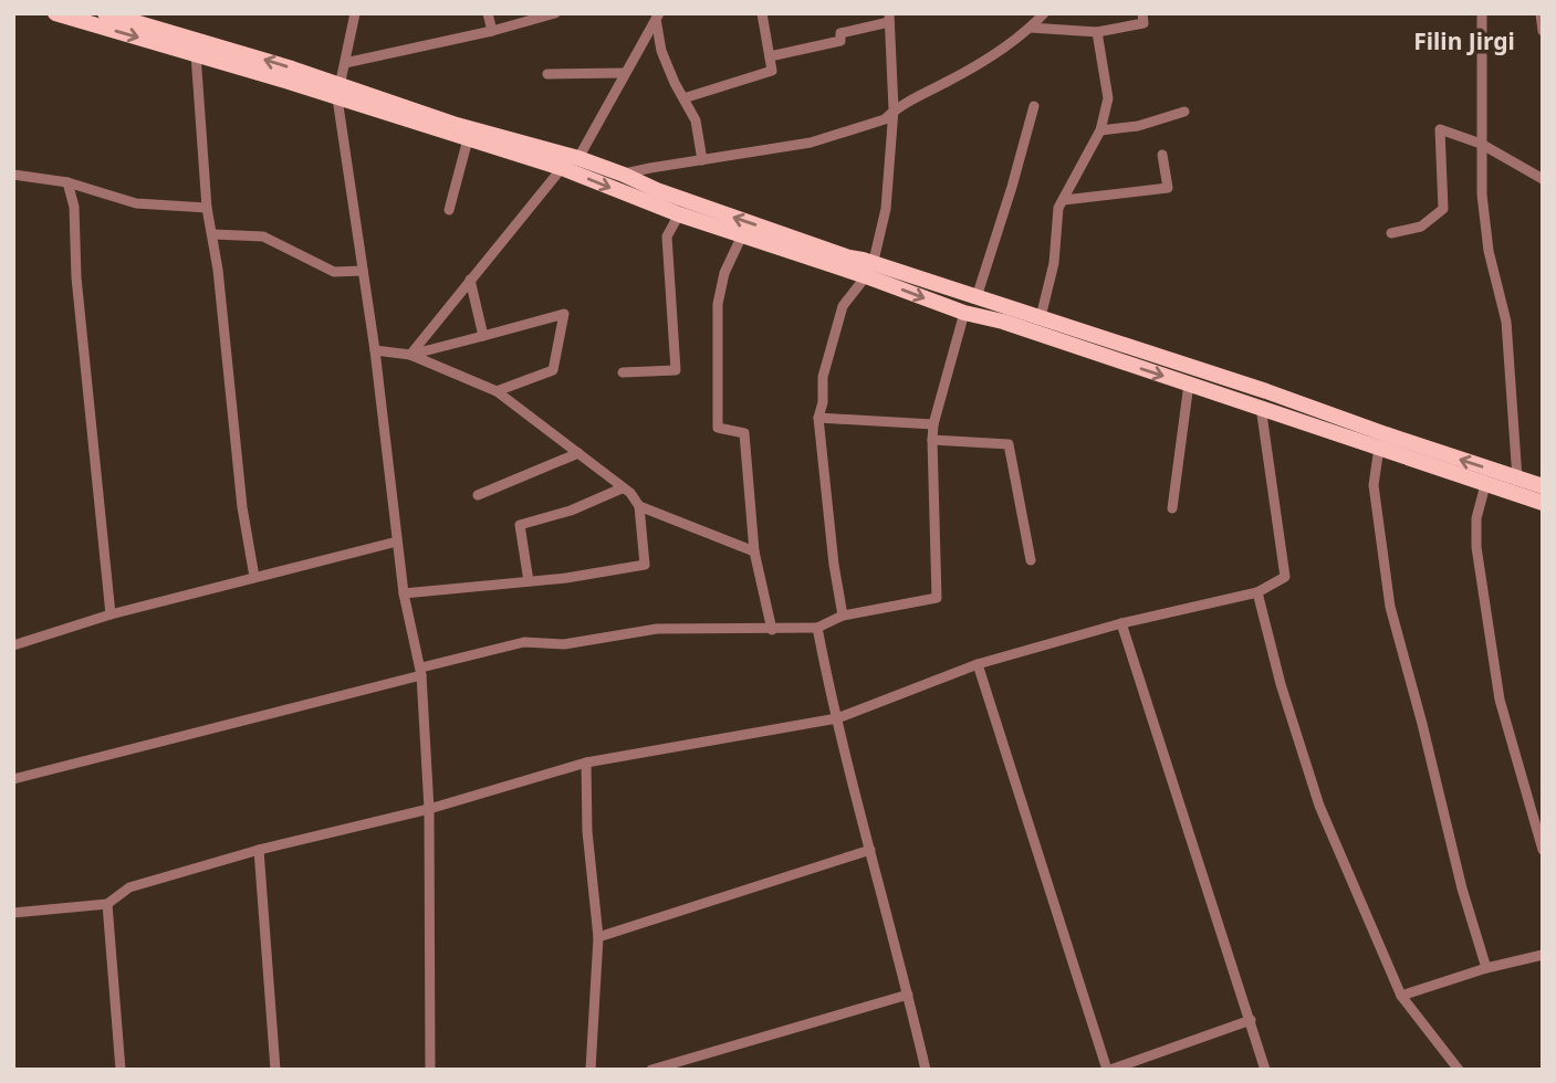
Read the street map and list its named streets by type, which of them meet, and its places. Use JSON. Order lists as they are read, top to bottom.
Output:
{
  "districts": ["Filin Jirgi"]
}
